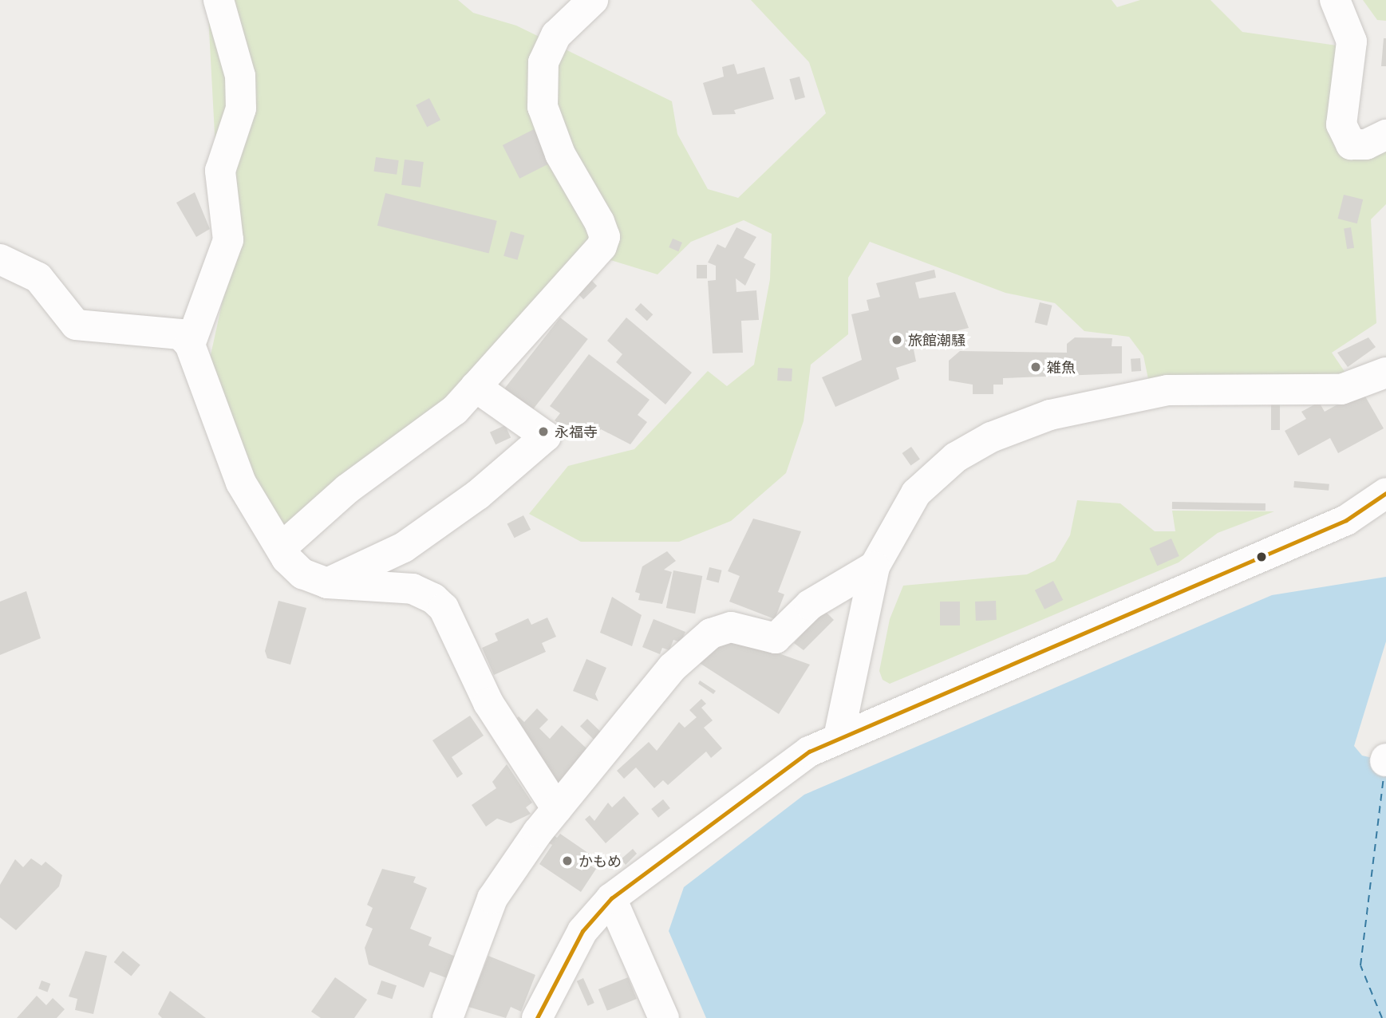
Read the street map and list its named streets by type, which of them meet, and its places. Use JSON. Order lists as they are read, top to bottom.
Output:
{
  "places": [
    "旅館潮騒",
    "雑魚",
    "永福寺",
    "かもめ"
  ]
}
